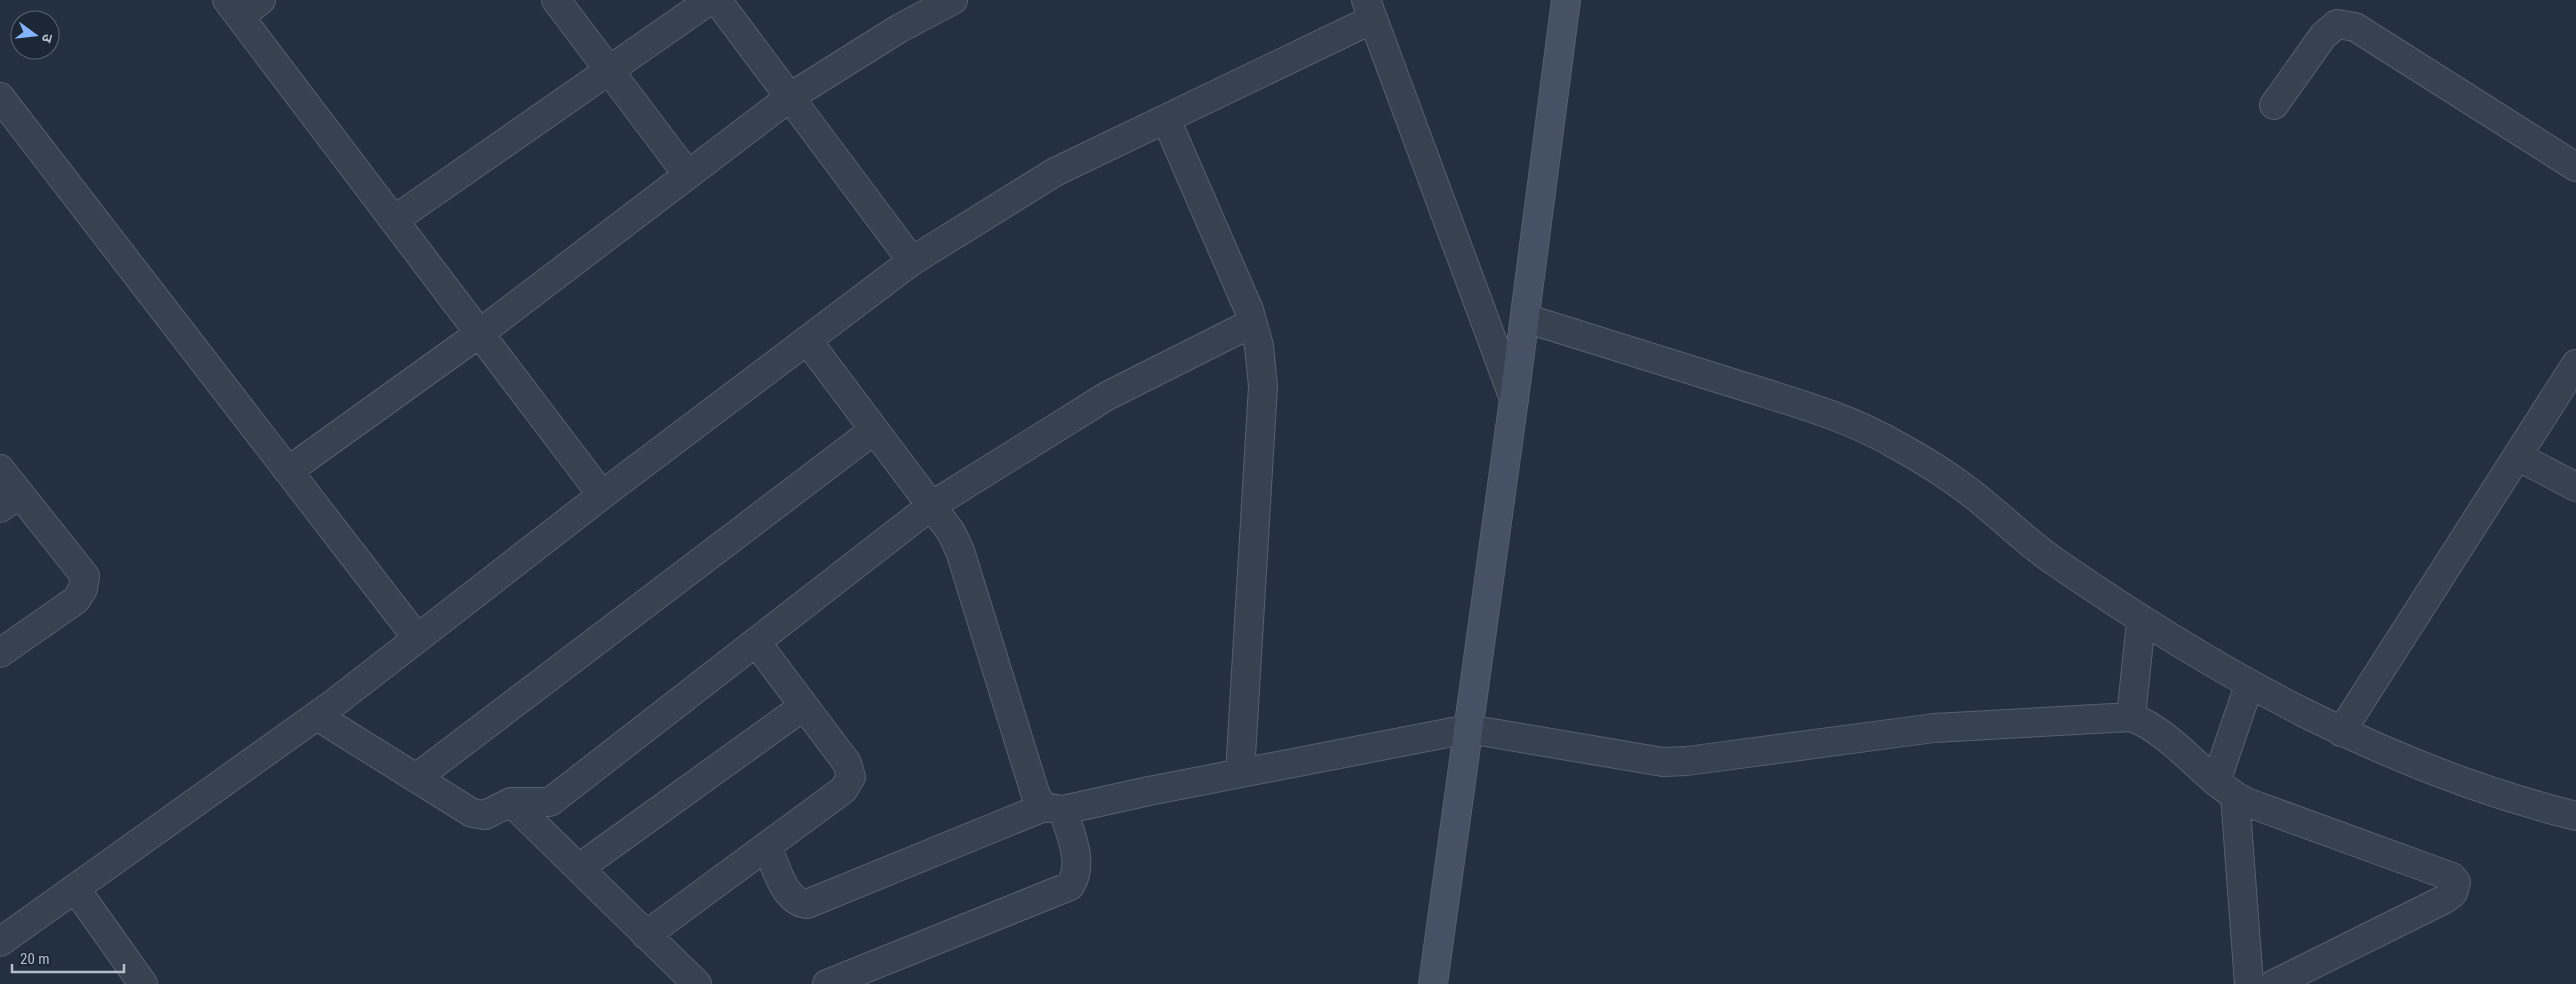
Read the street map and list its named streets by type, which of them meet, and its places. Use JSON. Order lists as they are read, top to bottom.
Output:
{
  "scale_bar": "20 m",
  "north": "right"
}
